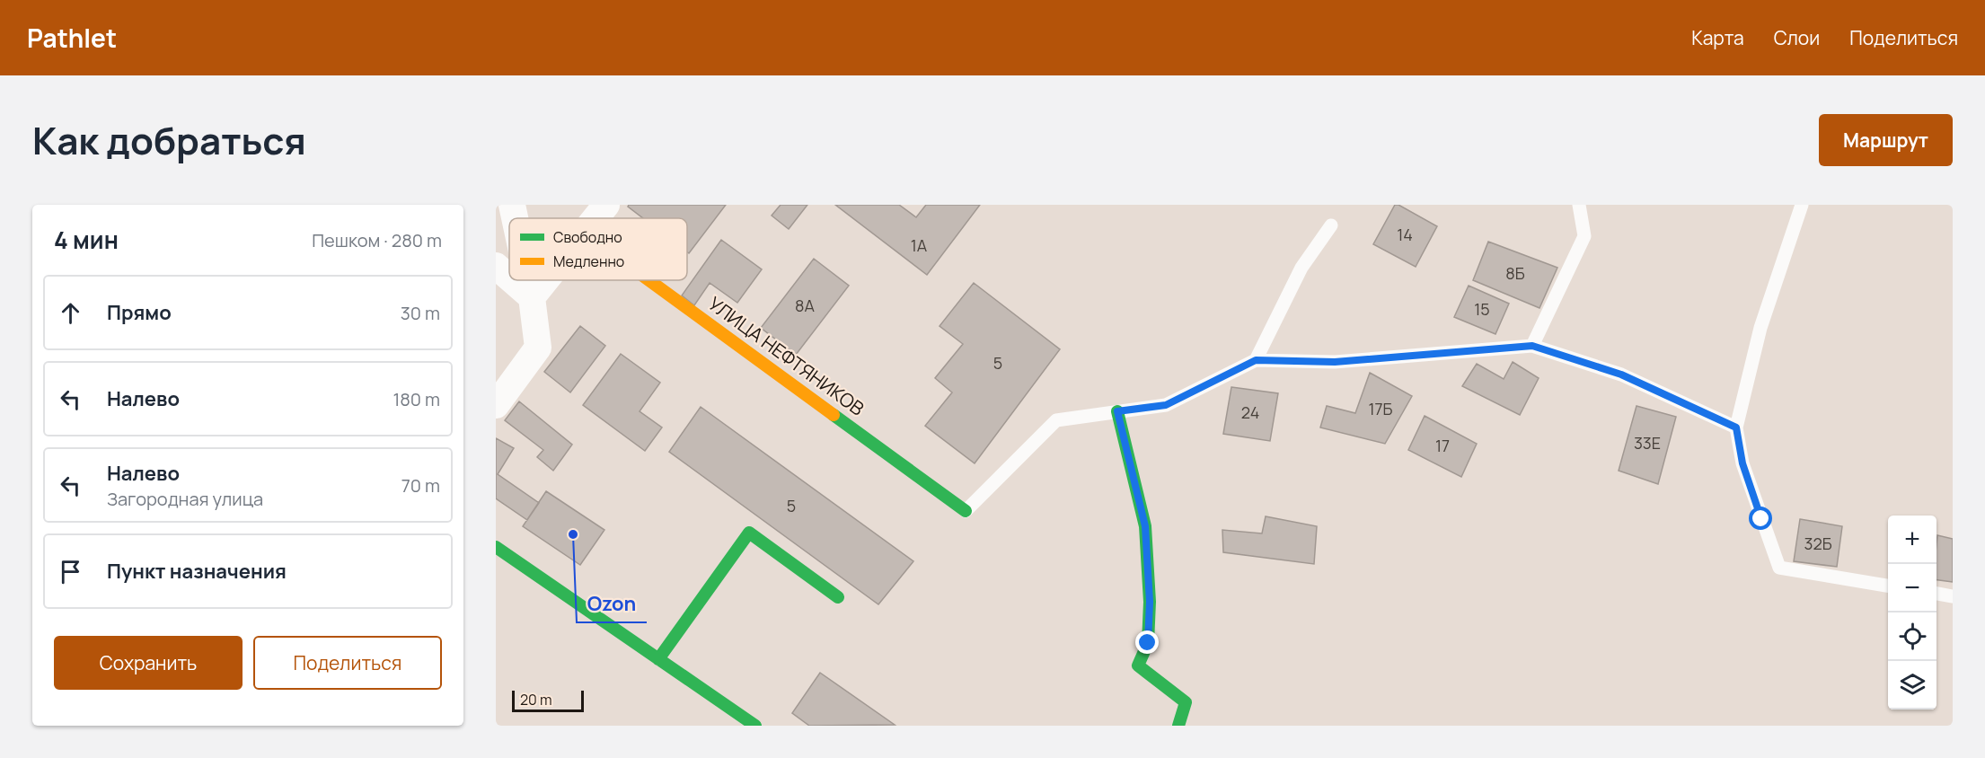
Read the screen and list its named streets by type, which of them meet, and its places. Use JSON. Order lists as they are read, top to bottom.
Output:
{
  "streets": {
    "street": ["УЛИЦА НЕФТЯНИКОВ"]
  },
  "places": ["Ozon"],
  "house_numbers": [
    "14",
    "1А",
    "8Б",
    "8А",
    "15",
    "5",
    "17Б",
    "24",
    "33Е",
    "17",
    "5",
    "32Б"
  ],
  "legend": ["Свободно", "Медленно"],
  "scale_bar": "20 m",
  "page": {
    "header": "Pathlet",
    "nav": ["Карта", "Слои", "Поделиться"],
    "title": "Как добраться",
    "buttons": [
      "Маршрут",
      ["Сохранить", "Поделиться"]
    ],
    "heading": ["4 мин", "Пешком · 280 m"],
    "list": [
      ["Прямо", "30 m"],
      ["Налево", "180 m"],
      ["Налево", "Загородная улица", "70 m"],
      "Пункт назначения"
    ],
    "map_buttons": ["+", "−"],
    "scale": "20 m"
  }
}
